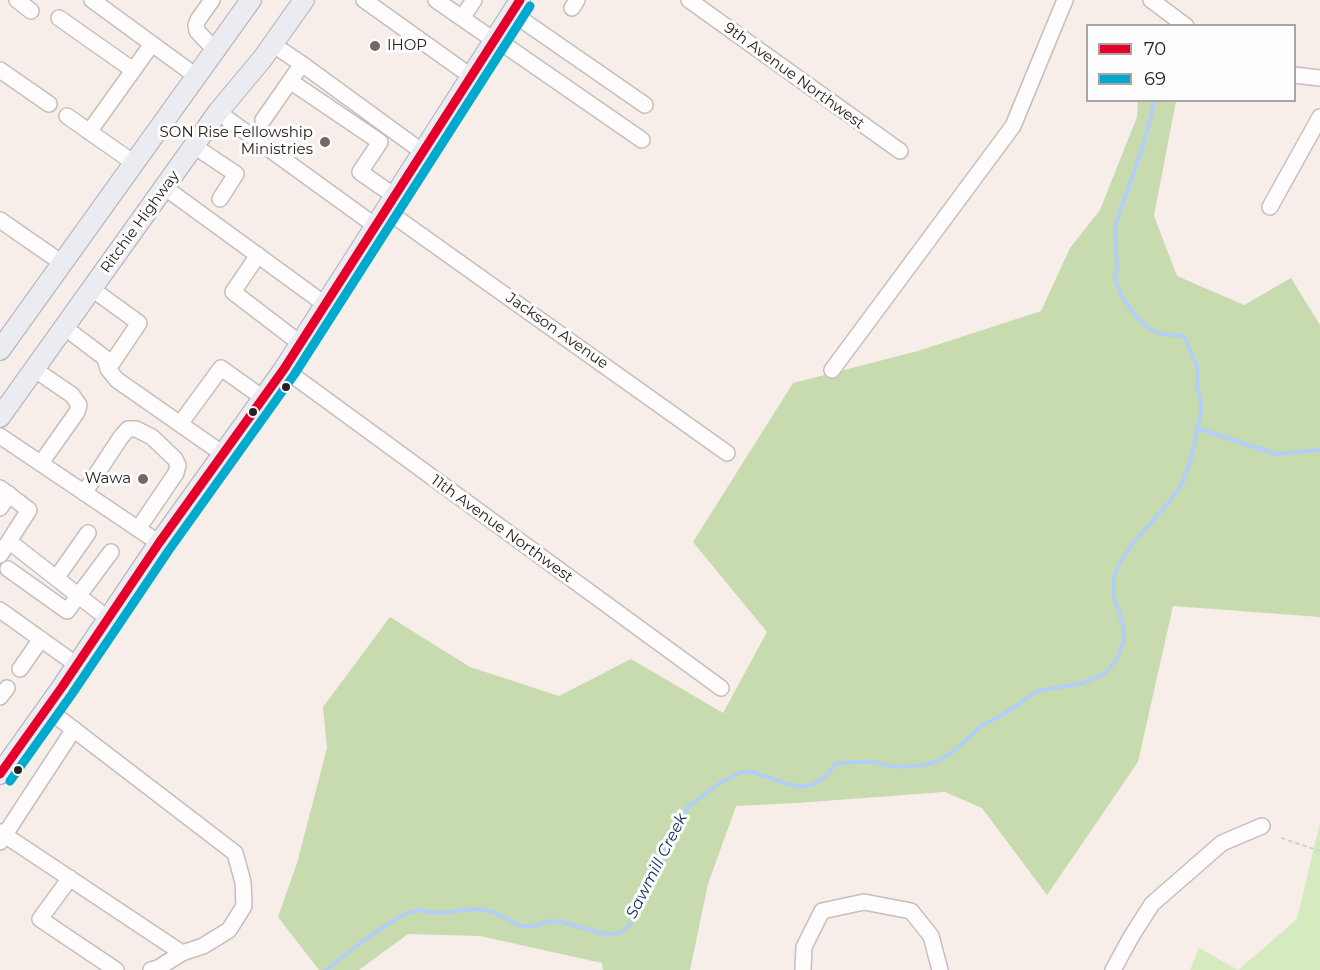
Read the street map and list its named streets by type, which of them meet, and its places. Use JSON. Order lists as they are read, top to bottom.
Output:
{
  "streets": {
    "main road": ["Ritchie Highway"],
    "street": ["9th Avenue Northwest", "Jackson Avenue", "11th Avenue Northwest"]
  },
  "water": ["Sawmill Creek"],
  "places": ["IHOP", "SON Rise Fellowship Ministries", "Wawa"],
  "lines": ["transit line 70", "transit line 69"],
  "legend": ["70", "69"]
}
